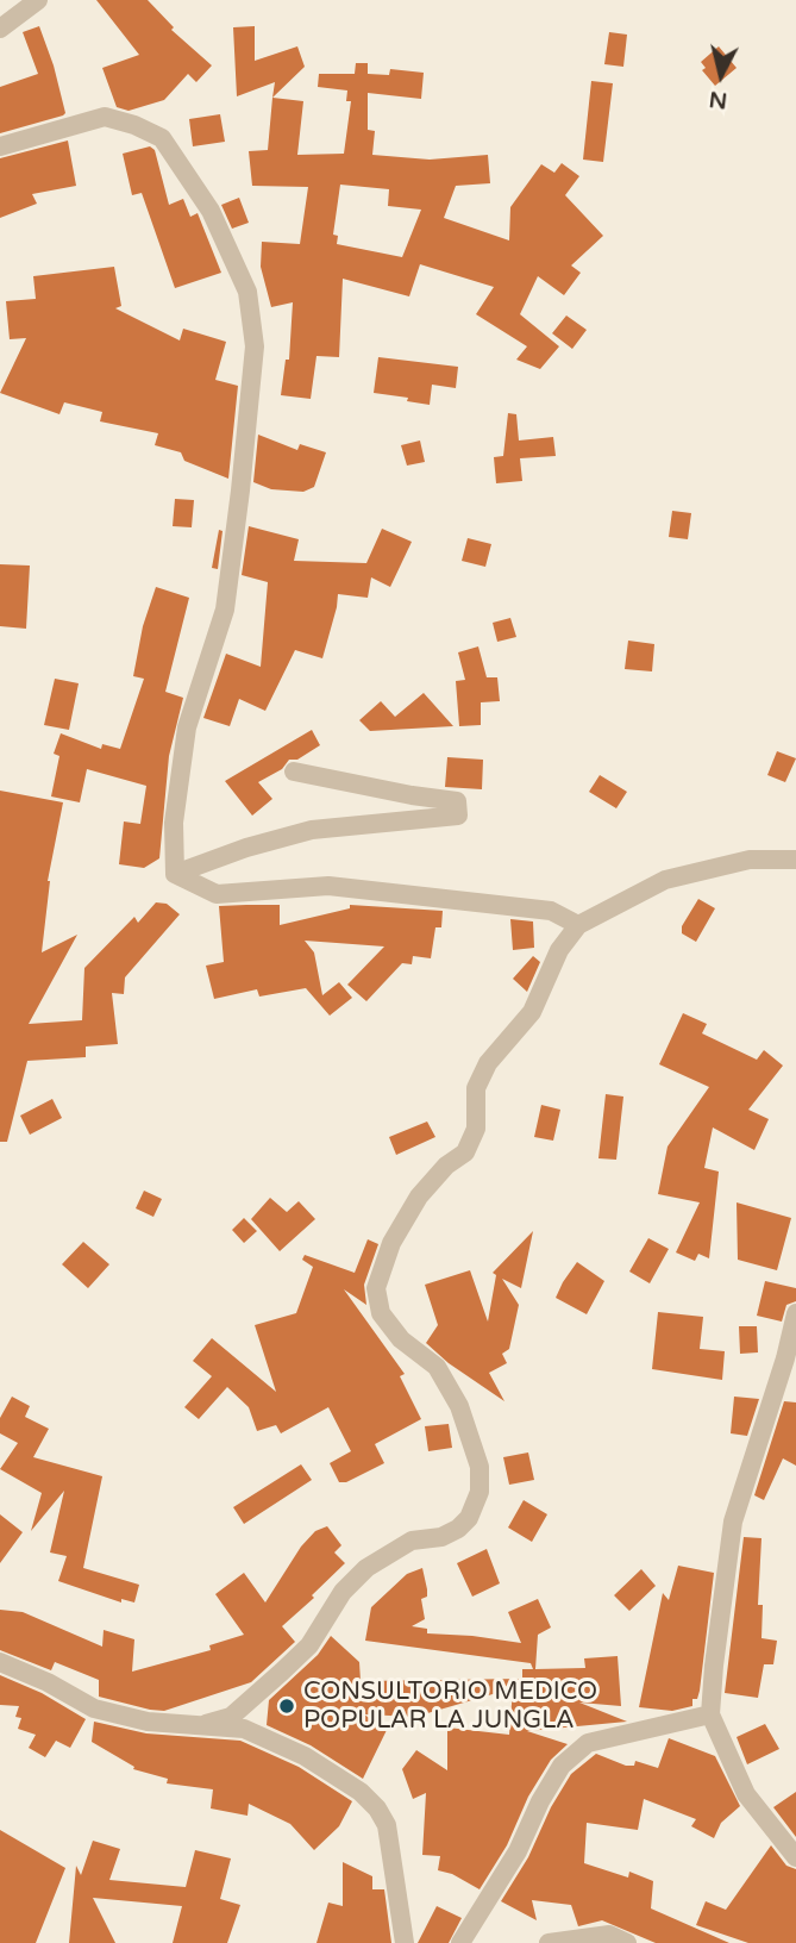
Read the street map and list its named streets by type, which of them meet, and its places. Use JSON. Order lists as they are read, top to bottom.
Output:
{
  "places": ["CONSULTORIO MEDICO POPULAR LA JUNGLA"],
  "north": "bottom"
}
